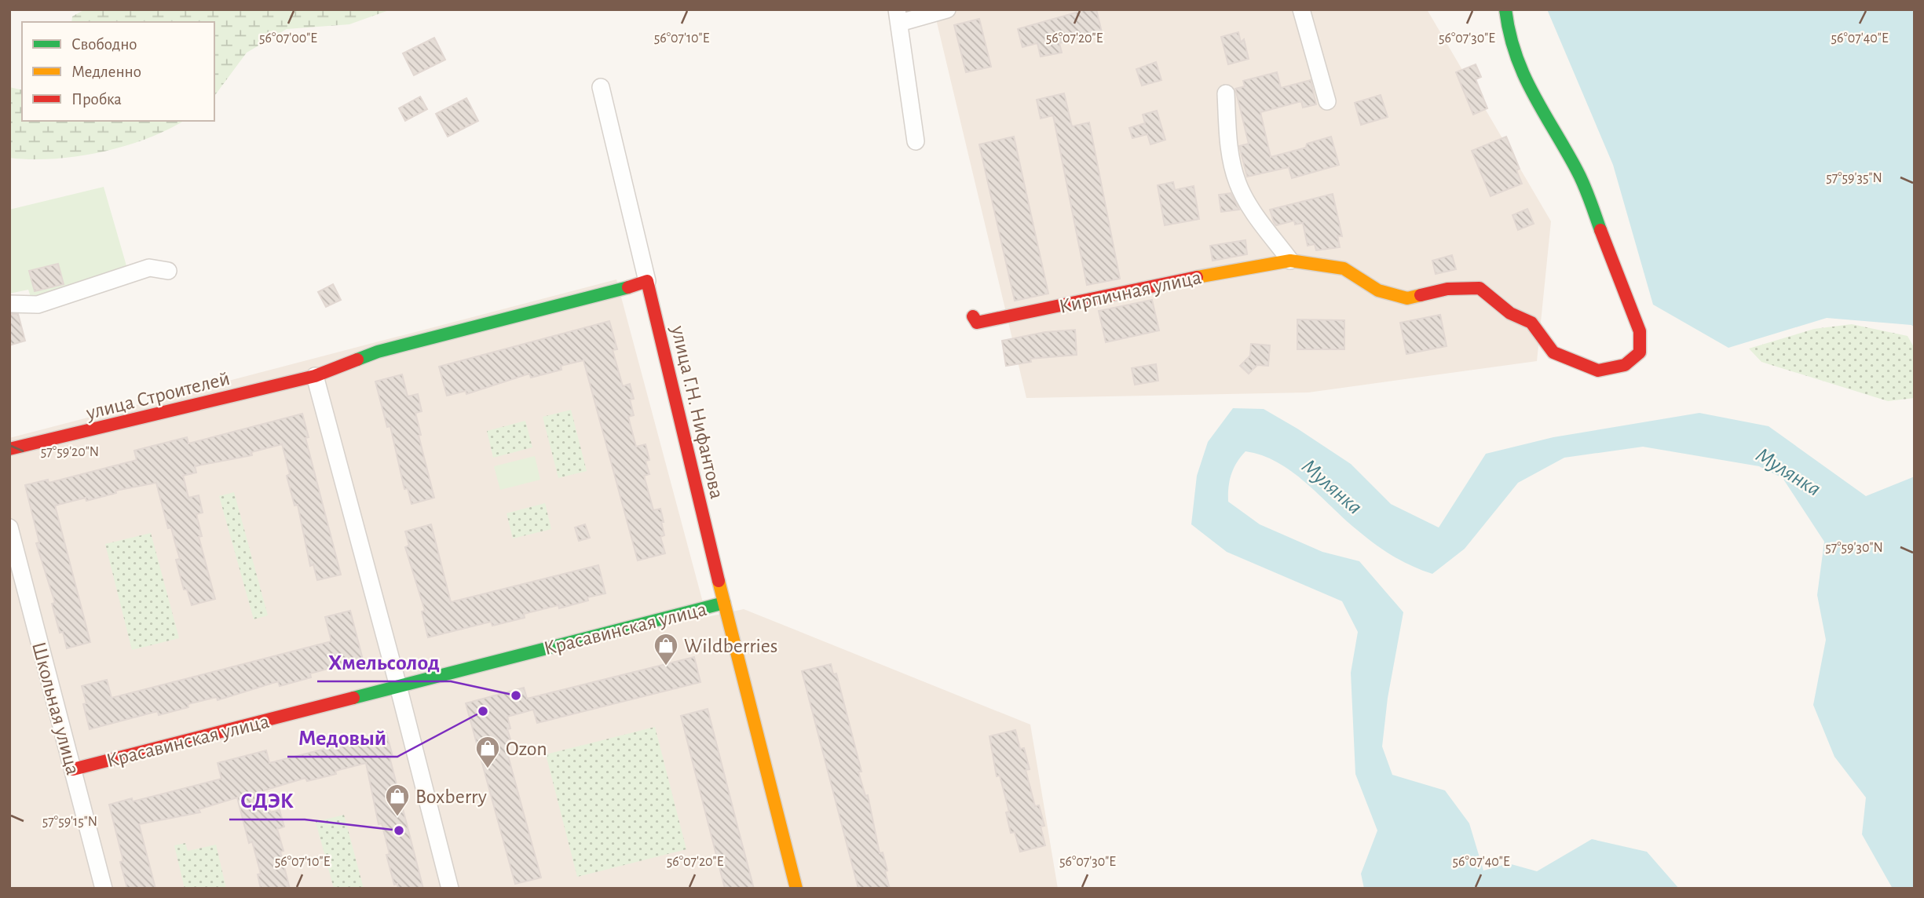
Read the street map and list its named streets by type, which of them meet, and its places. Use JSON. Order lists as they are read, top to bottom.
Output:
{
  "streets": {
    "street": [
      "Кирпичная улица",
      "улица Строителей",
      "улица Г.Н. Нифантова",
      "Красавинская улица",
      "Школьная улица"
    ]
  },
  "crossings": [
    ["улица Г.Н. Нифантова", "Красавинская улица"],
    ["Красавинская улица", "Школьная улица"]
  ],
  "water": ["Мулянка"],
  "places": {
    "shop": ["Wildberries", "Ozon", "Boxberry"],
    "other": ["Хмельсолод", "Медовый", "СДЭК"]
  },
  "legend": ["Свободно", "Медленно", "Пробка"],
  "coordinates": [
    "56°07'00\"E",
    "56°07'10\"E",
    "56°07'20\"E",
    "56°07'30\"E",
    "56°07'40\"E",
    "57°59'35\"N",
    "57°59'20\"N",
    "57°59'30\"N",
    "57°59'15\"N"
  ]
}
